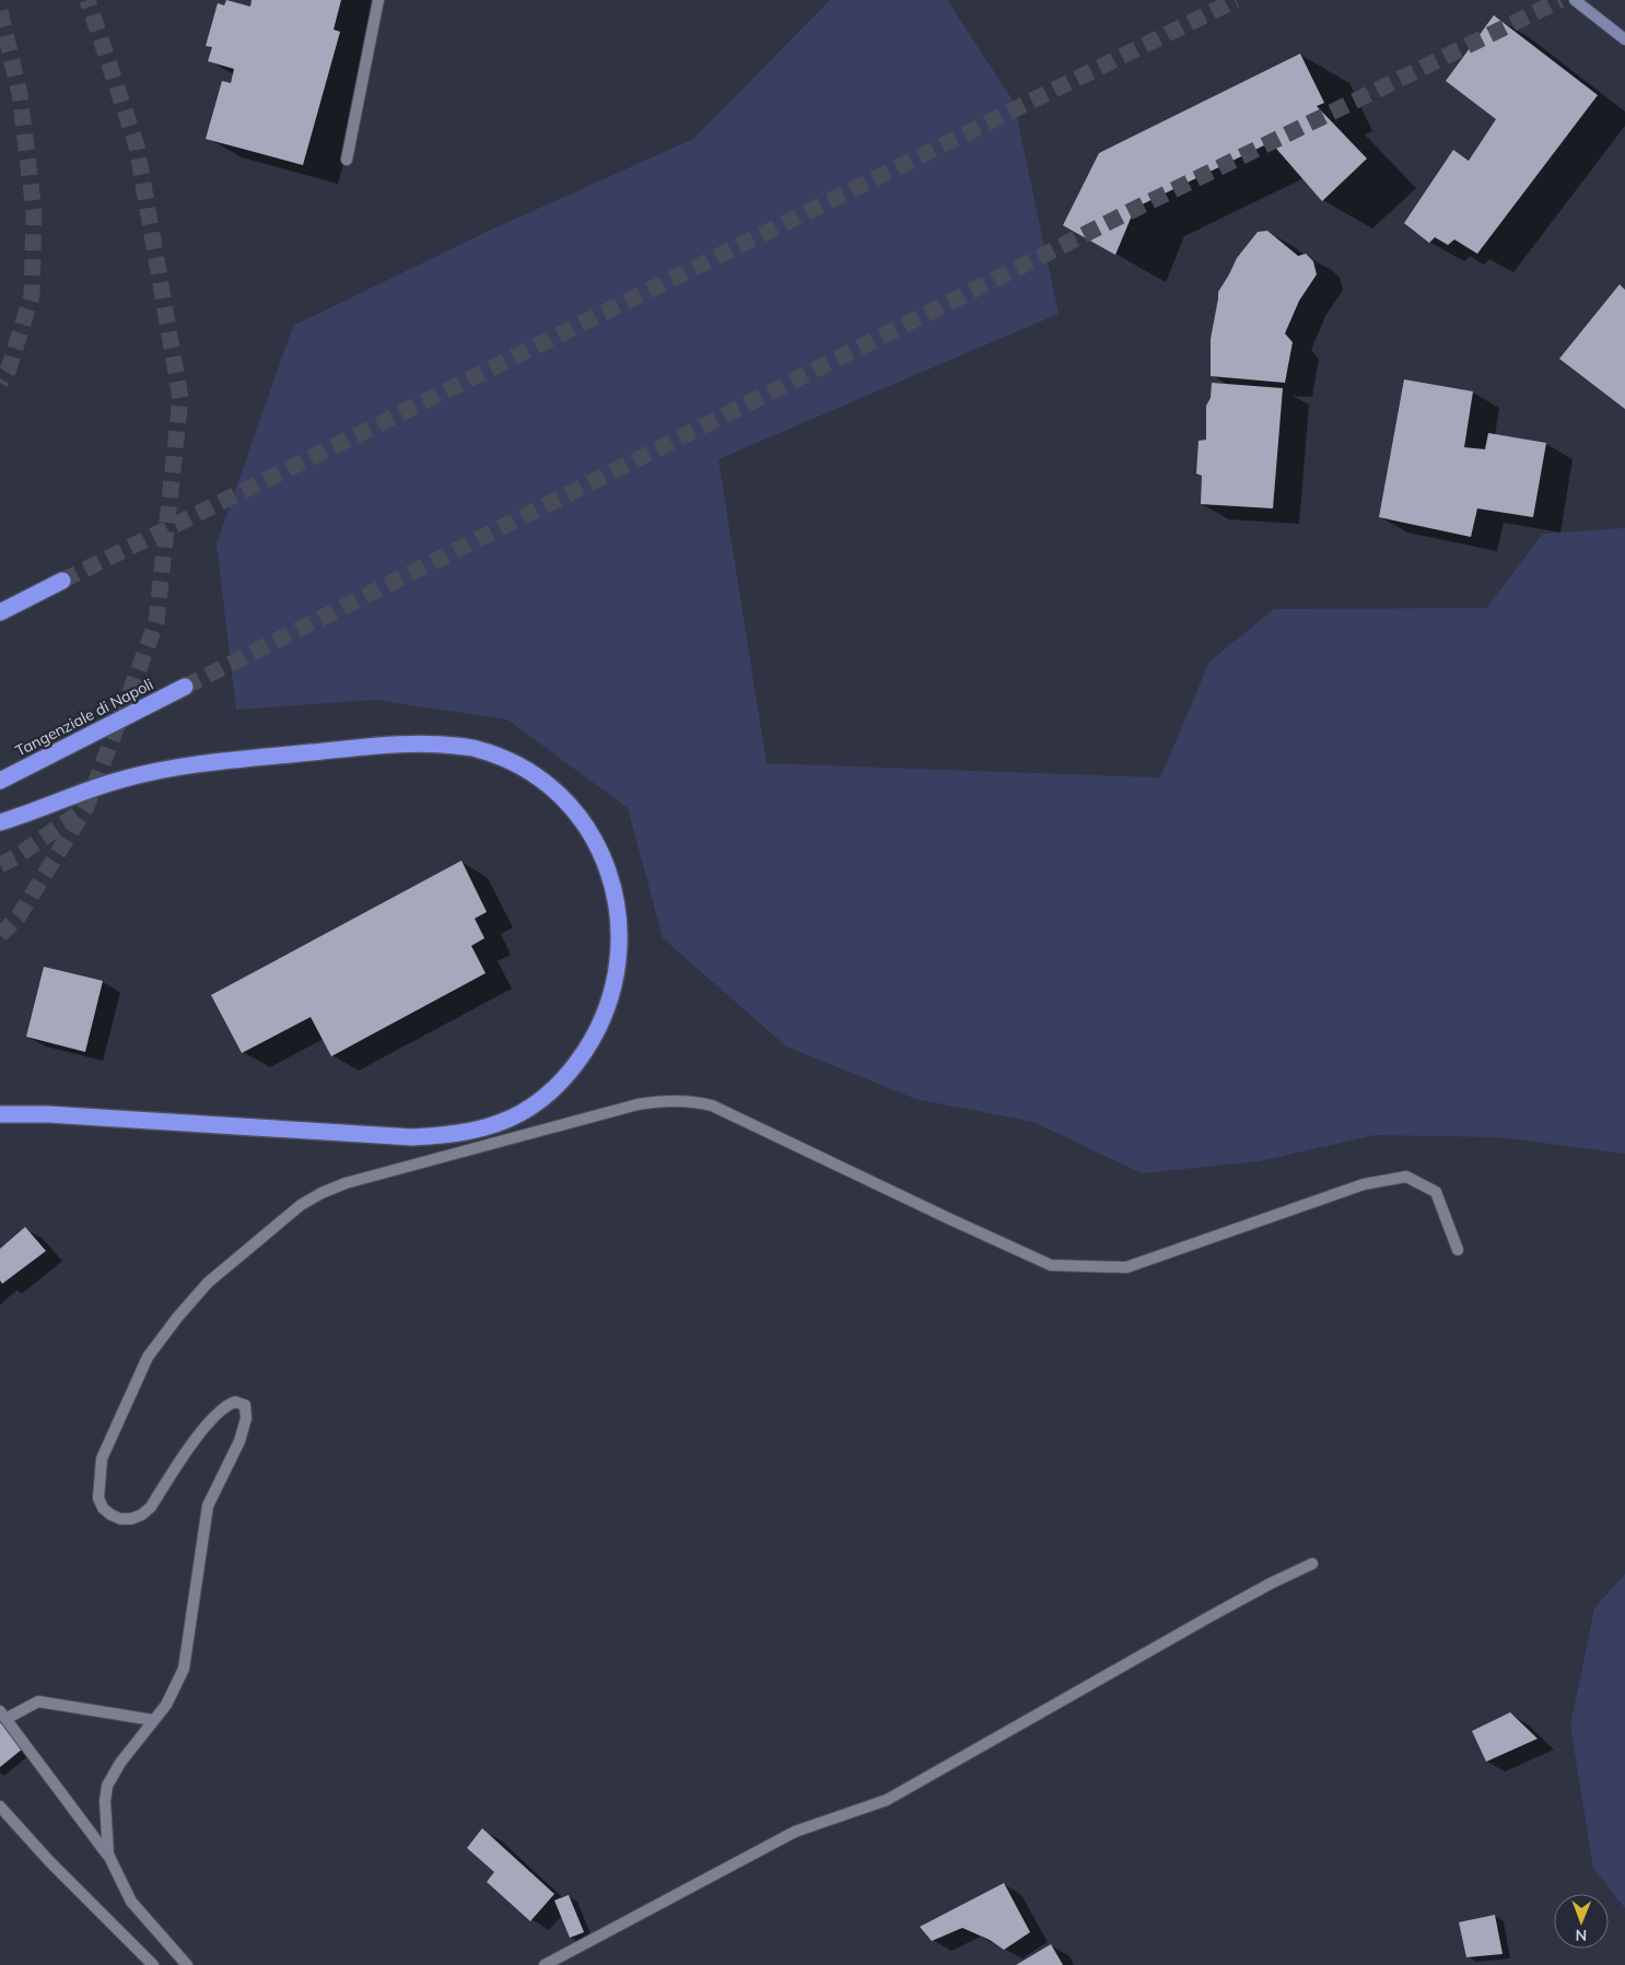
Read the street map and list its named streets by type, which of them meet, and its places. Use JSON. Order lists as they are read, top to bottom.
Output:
{
  "streets": {
    "highway": ["Tangenziale di Napoli"]
  },
  "north": "bottom"
}
